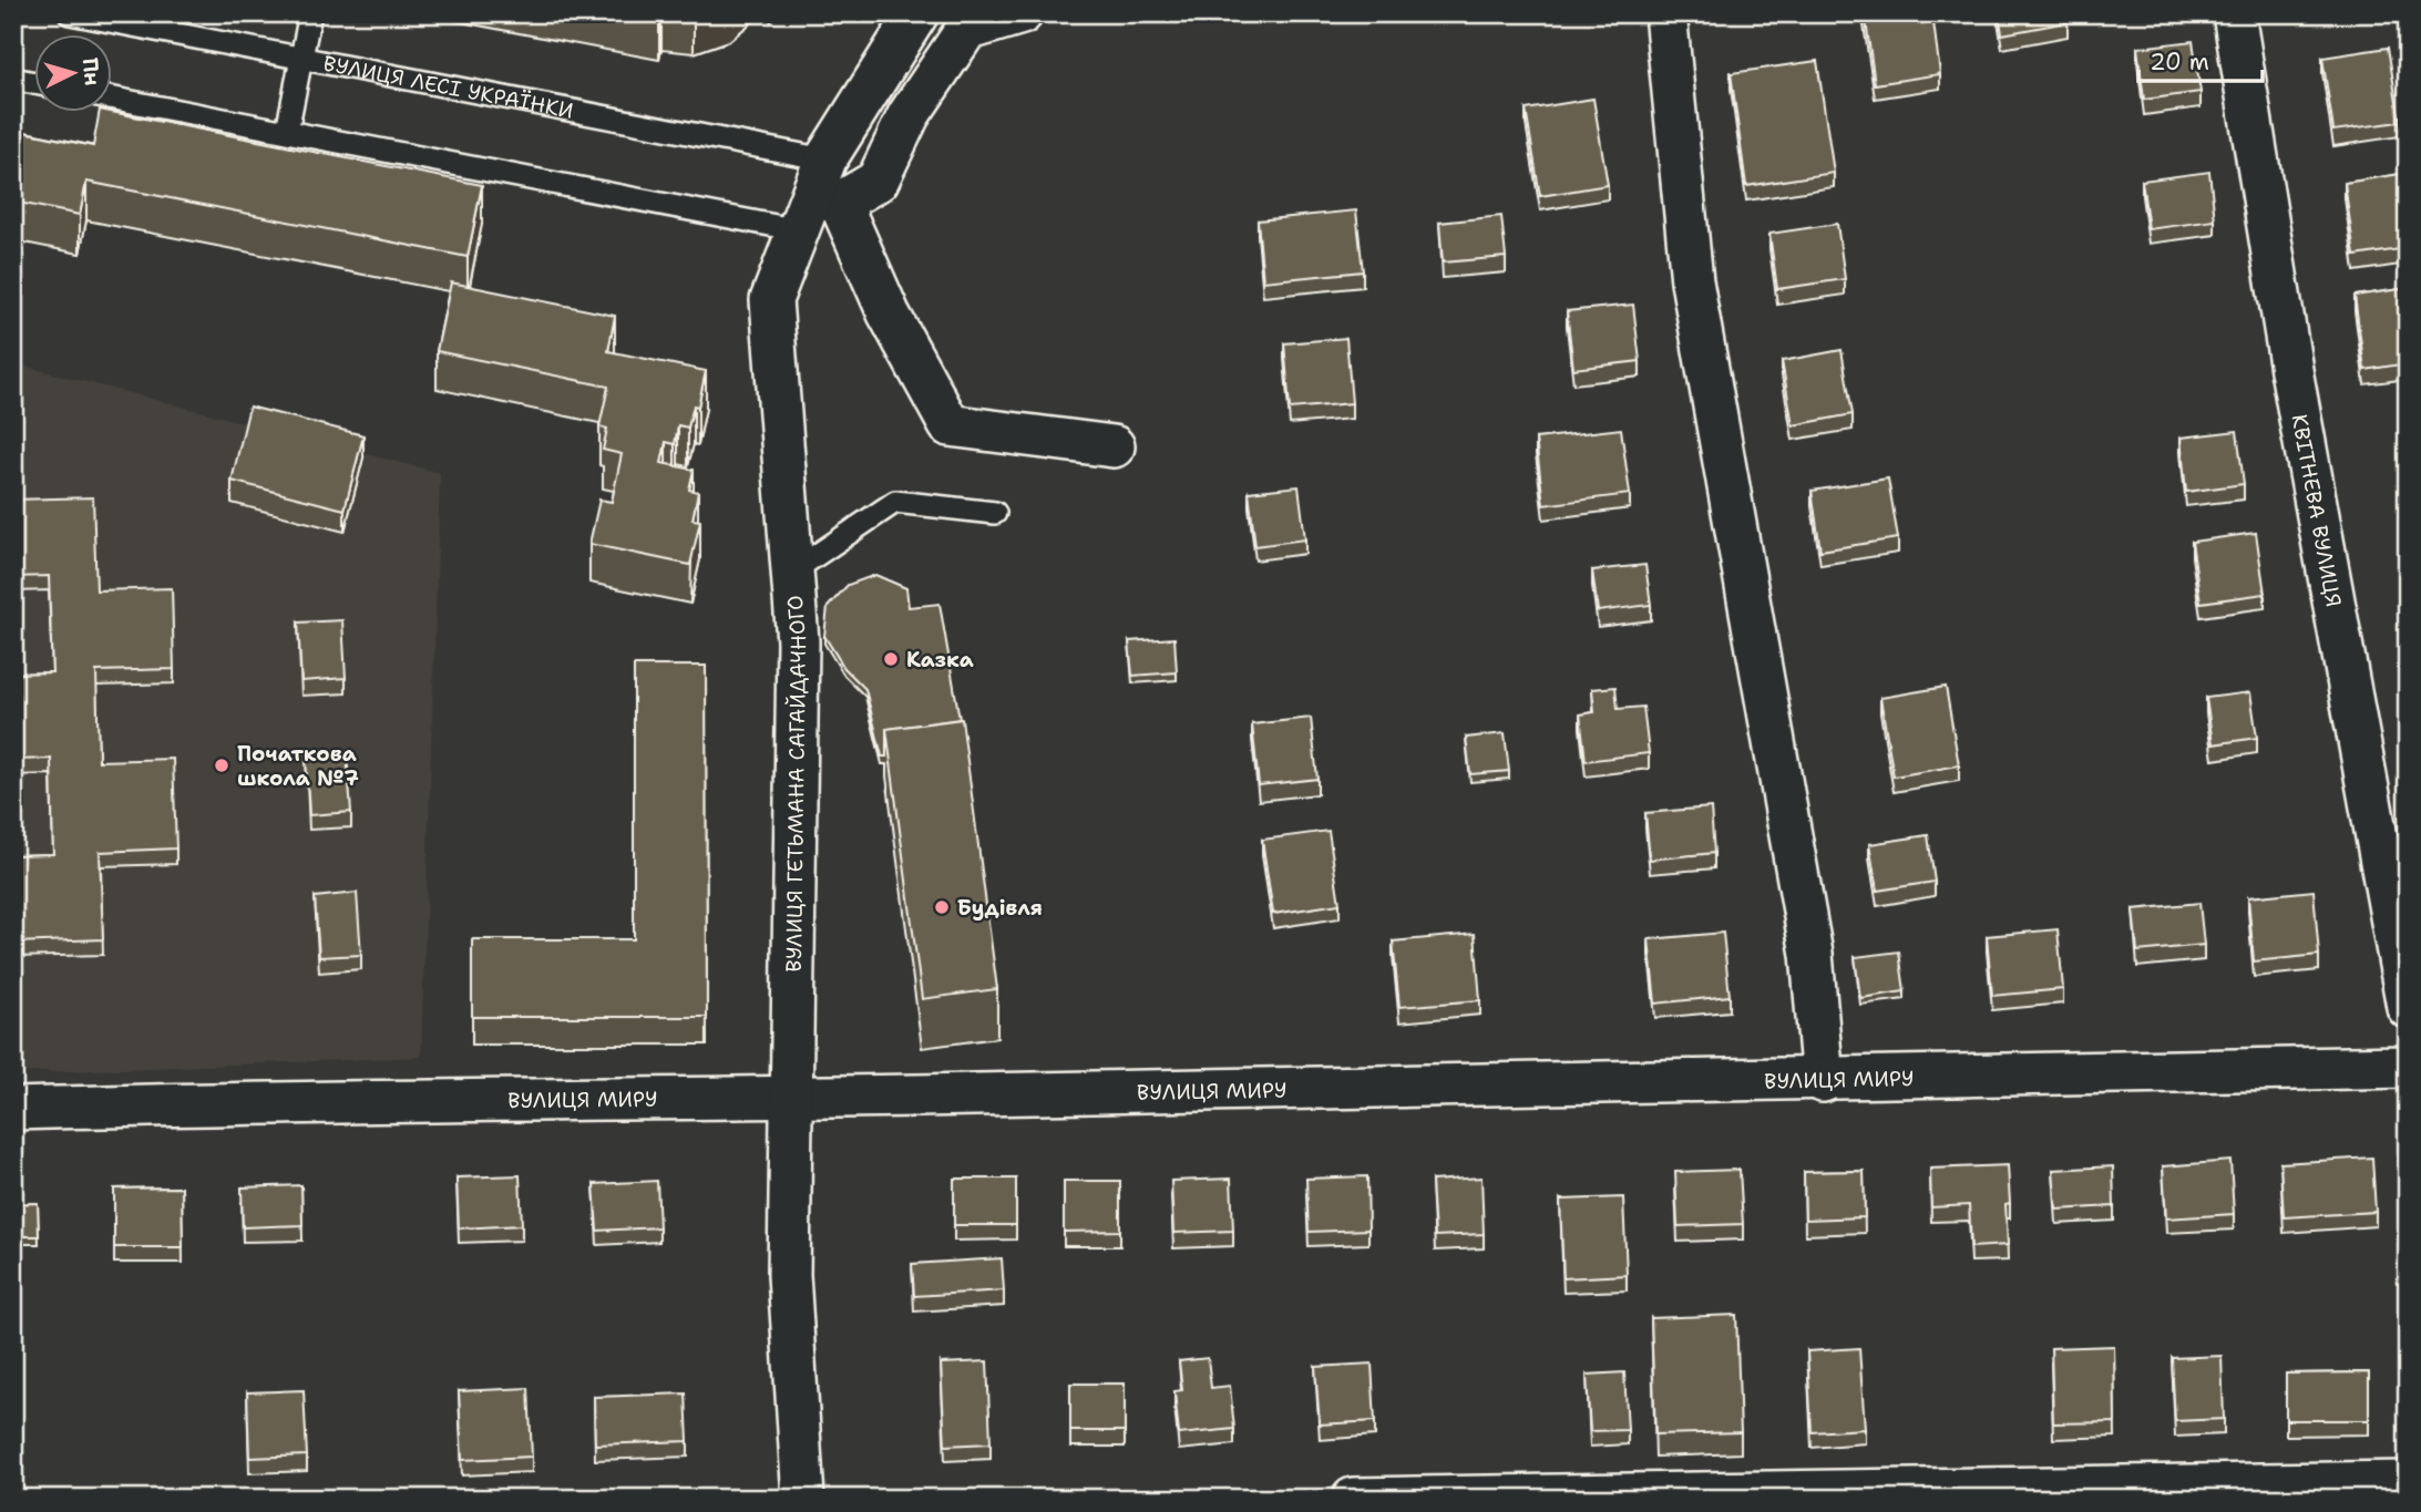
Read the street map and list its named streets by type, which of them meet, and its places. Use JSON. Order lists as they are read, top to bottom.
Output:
{
  "streets": {
    "street": ["КВІТНЕВА ВУЛИЦЯ", "ВУЛИЦЯ ГЕТЬМАНА САГАЙДАЧНОГО", "ВУЛИЦЯ МИРУ"],
    "lane": ["ВУЛИЦЯ ЛЕСІ УКРАЇНКИ"]
  },
  "crossings": [
    ["ВУЛИЦЯ ЛЕСІ УКРАЇНКИ", "ВУЛИЦЯ ГЕТЬМАНА САГАЙДАЧНОГО"],
    ["ВУЛИЦЯ ГЕТЬМАНА САГАЙДАЧНОГО", "ВУЛИЦЯ МИРУ"]
  ],
  "places": ["Казка", "Початкова школа №7", "Будівля"],
  "scale_bar": "20 m",
  "north": "right"
}
